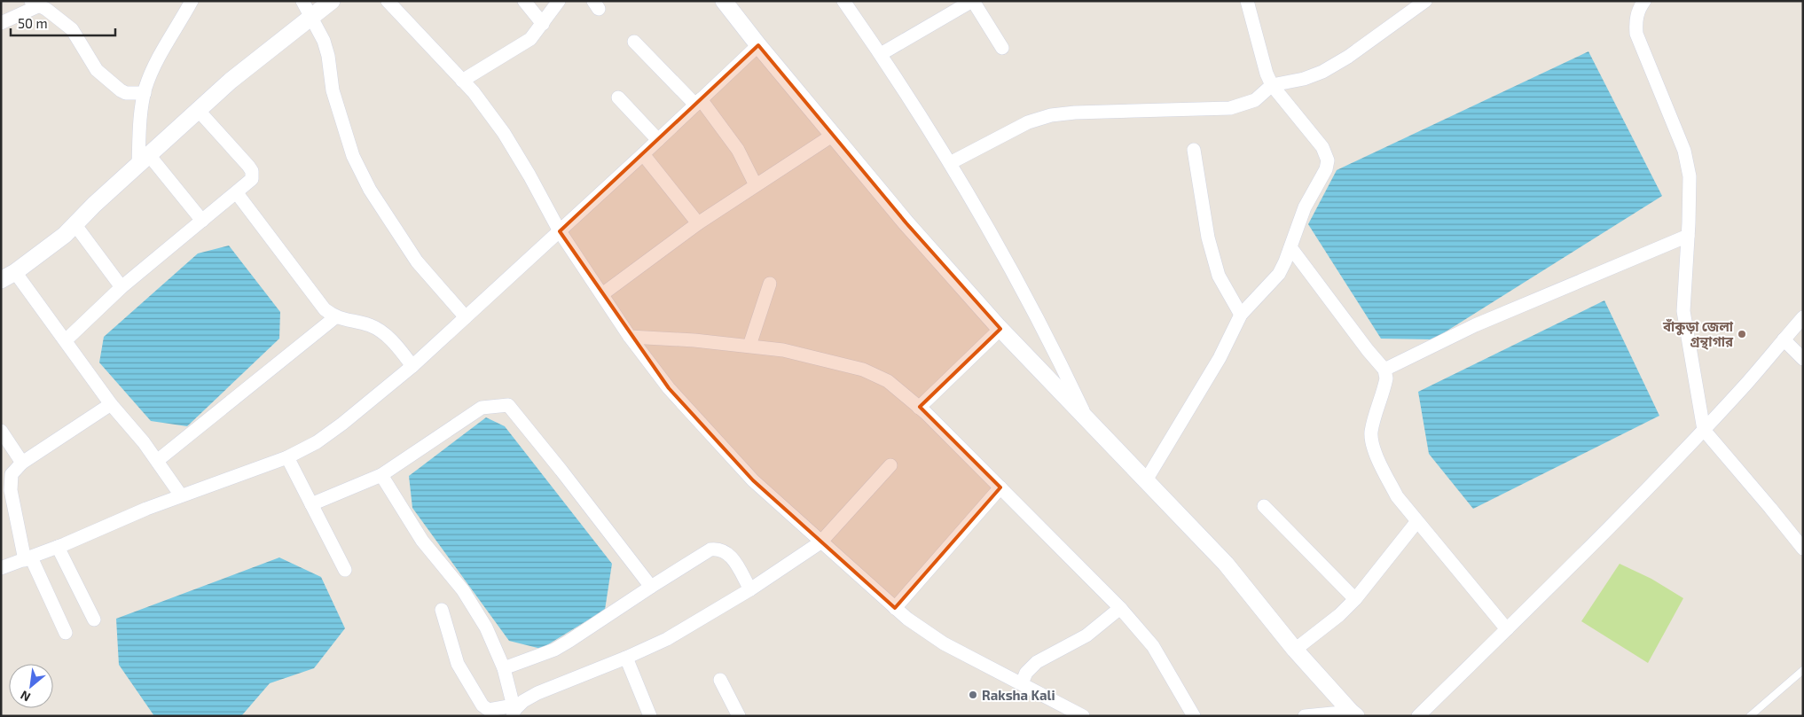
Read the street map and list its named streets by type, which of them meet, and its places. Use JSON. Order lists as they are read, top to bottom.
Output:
{
  "places": ["বাঁকুড়া জেলা গ্ৰন্থাগার", "Raksha Kali"],
  "scale_bar": "50 m",
  "north": "bottom left"
}
